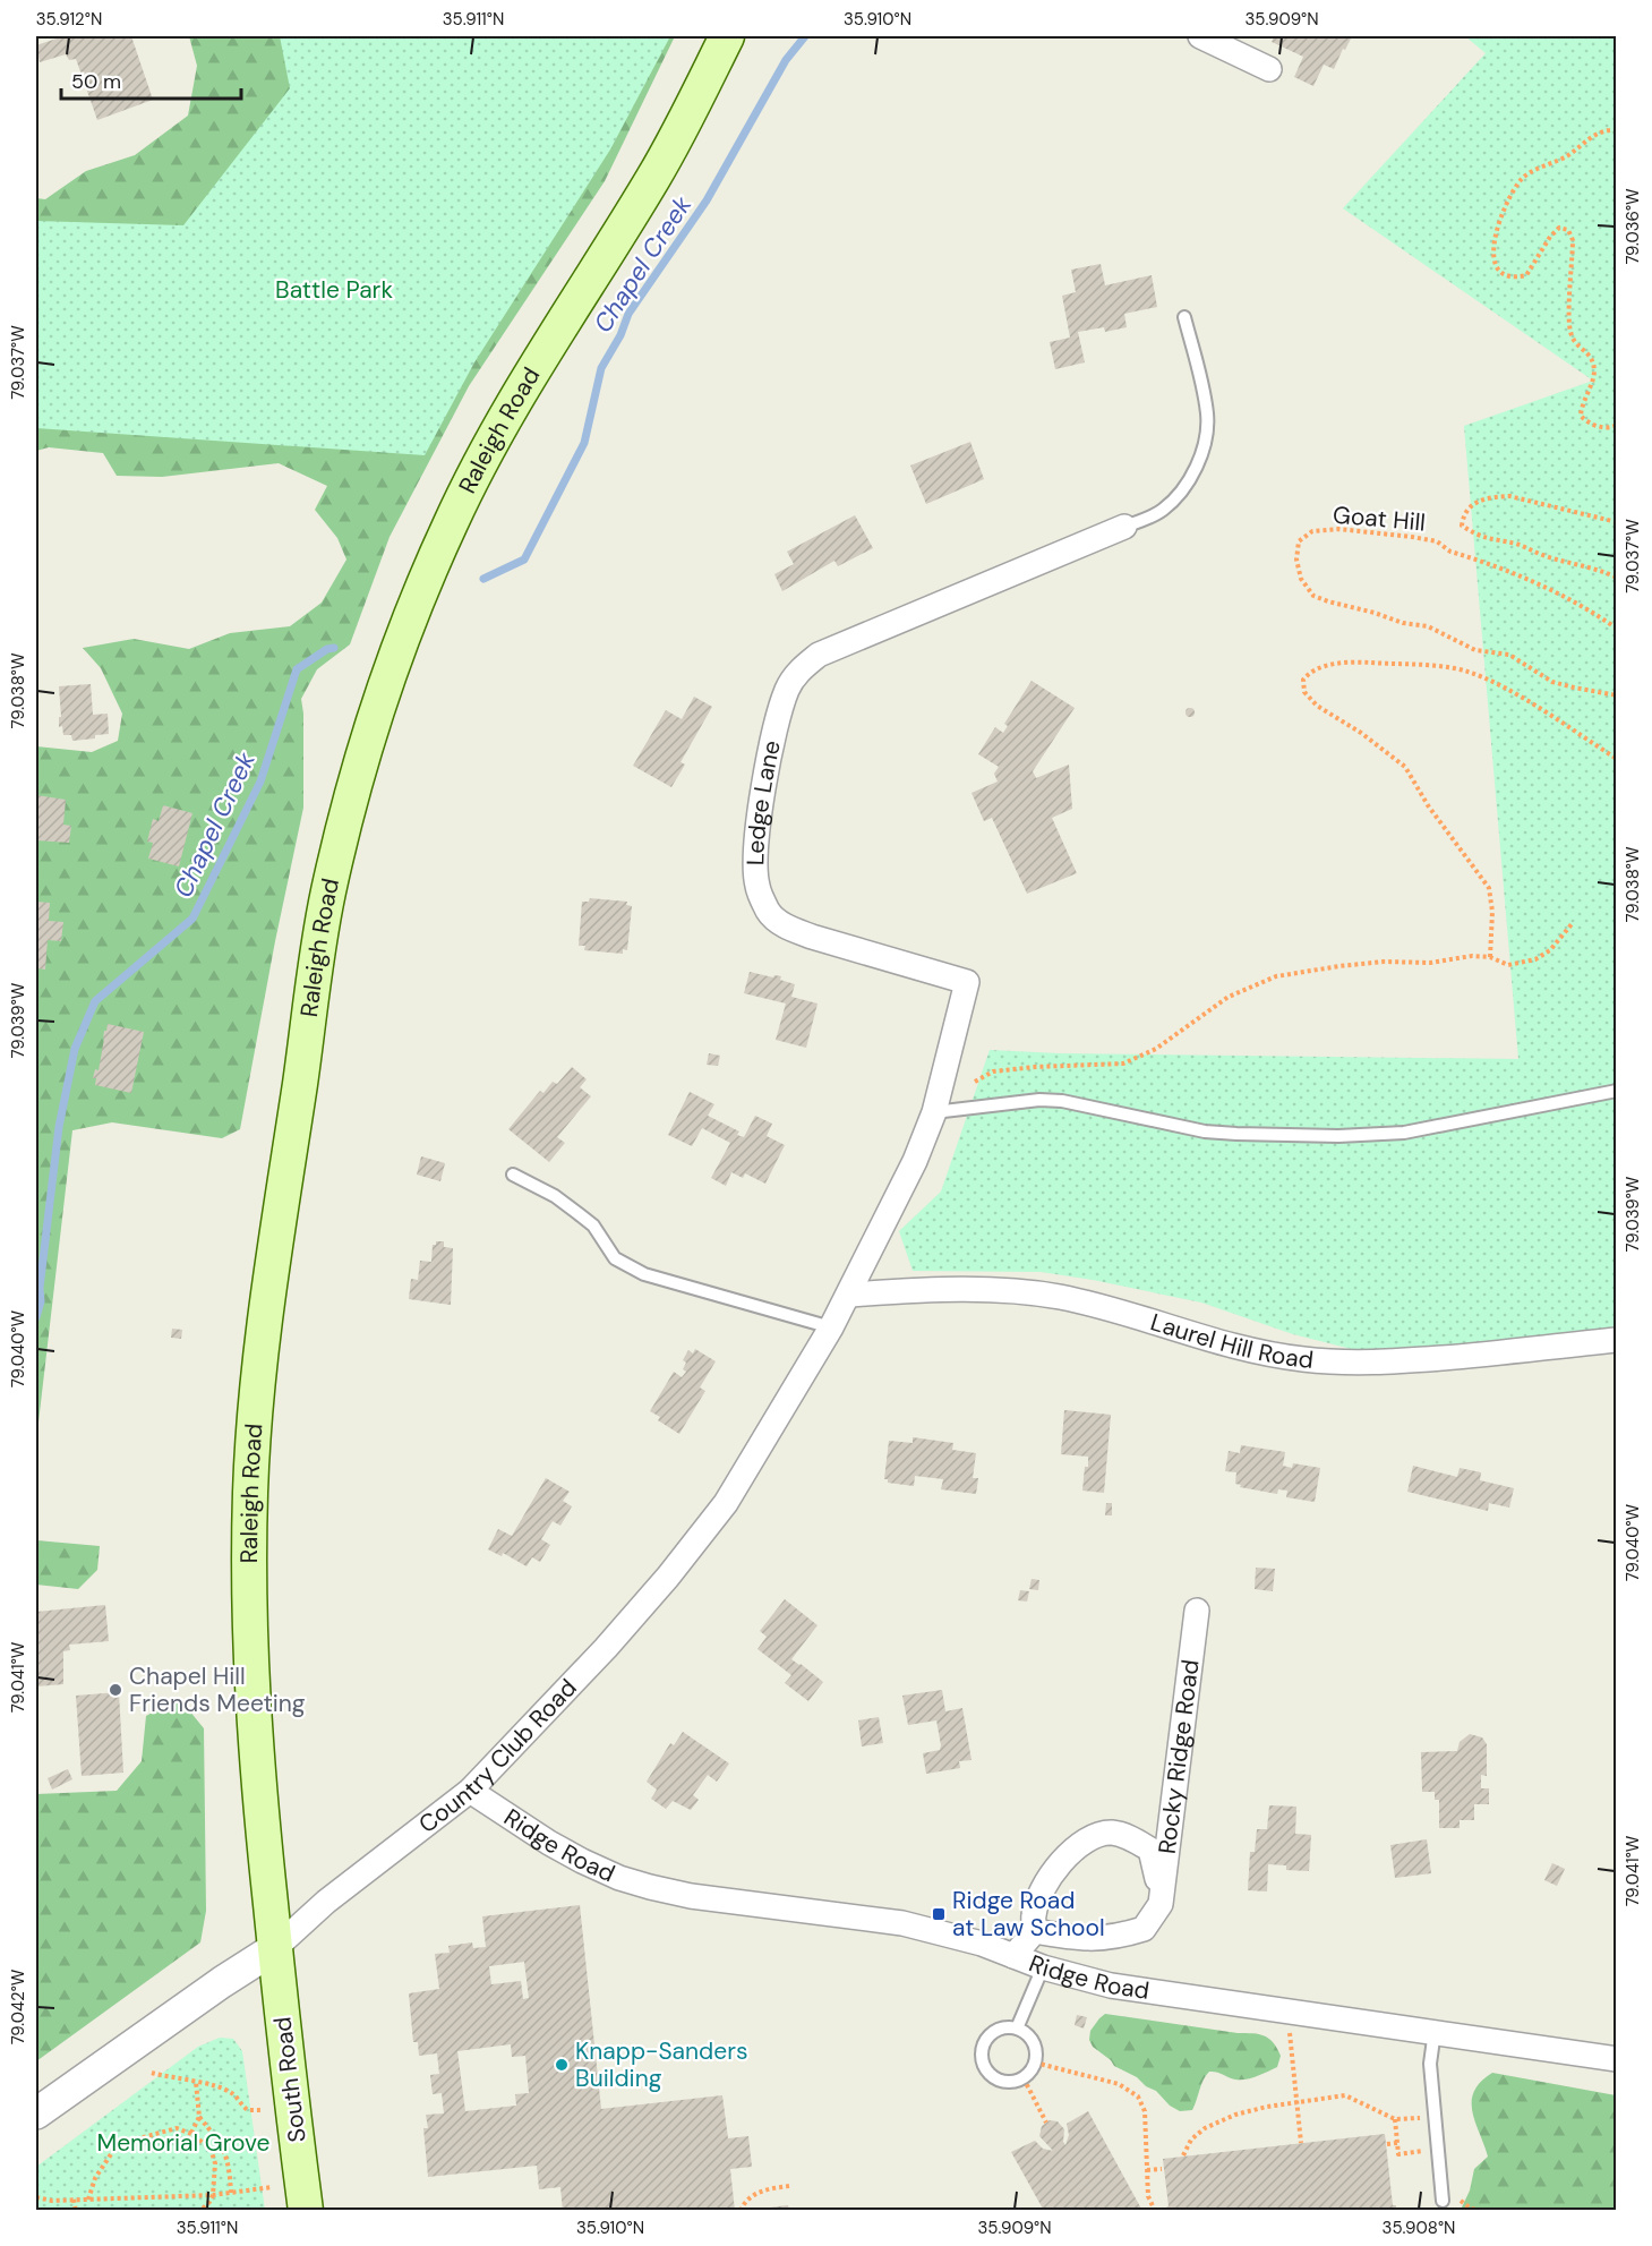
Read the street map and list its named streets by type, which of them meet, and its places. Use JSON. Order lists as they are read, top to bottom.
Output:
{
  "streets": {
    "main road": ["Raleigh Road", "South Road"],
    "street": [
      "Ledge Lane",
      "Laurel Hill Road",
      "Country Club Road",
      "Rocky Ridge Road",
      "Ridge Road"
    ],
    "path": ["Goat Hill"]
  },
  "crossings": [
    ["Raleigh Road", "Country Club Road"],
    ["Raleigh Road", "South Road"],
    ["Ledge Lane", "Laurel Hill Road"],
    ["Ledge Lane", "Country Club Road"],
    ["Laurel Hill Road", "Country Club Road"],
    ["Country Club Road", "Ridge Road"],
    ["Country Club Road", "South Road"]
  ],
  "water": ["Chapel Creek"],
  "parks": ["Battle Park", "Memorial Grove"],
  "places": {
    "other": ["Chapel Hill Friends Meeting", "Knapp-Sanders Building"],
    "transit": ["Ridge Road at Law School"]
  },
  "scale_bar": "50 m",
  "coordinates": [
    "35.912°N",
    "35.911°N",
    "35.910°N",
    "35.909°N",
    "79.036°W",
    "79.037°W",
    "79.038°W",
    "79.039°W",
    "79.040°W",
    "79.041°W",
    "79.042°W",
    "35.908°N"
  ]
}
